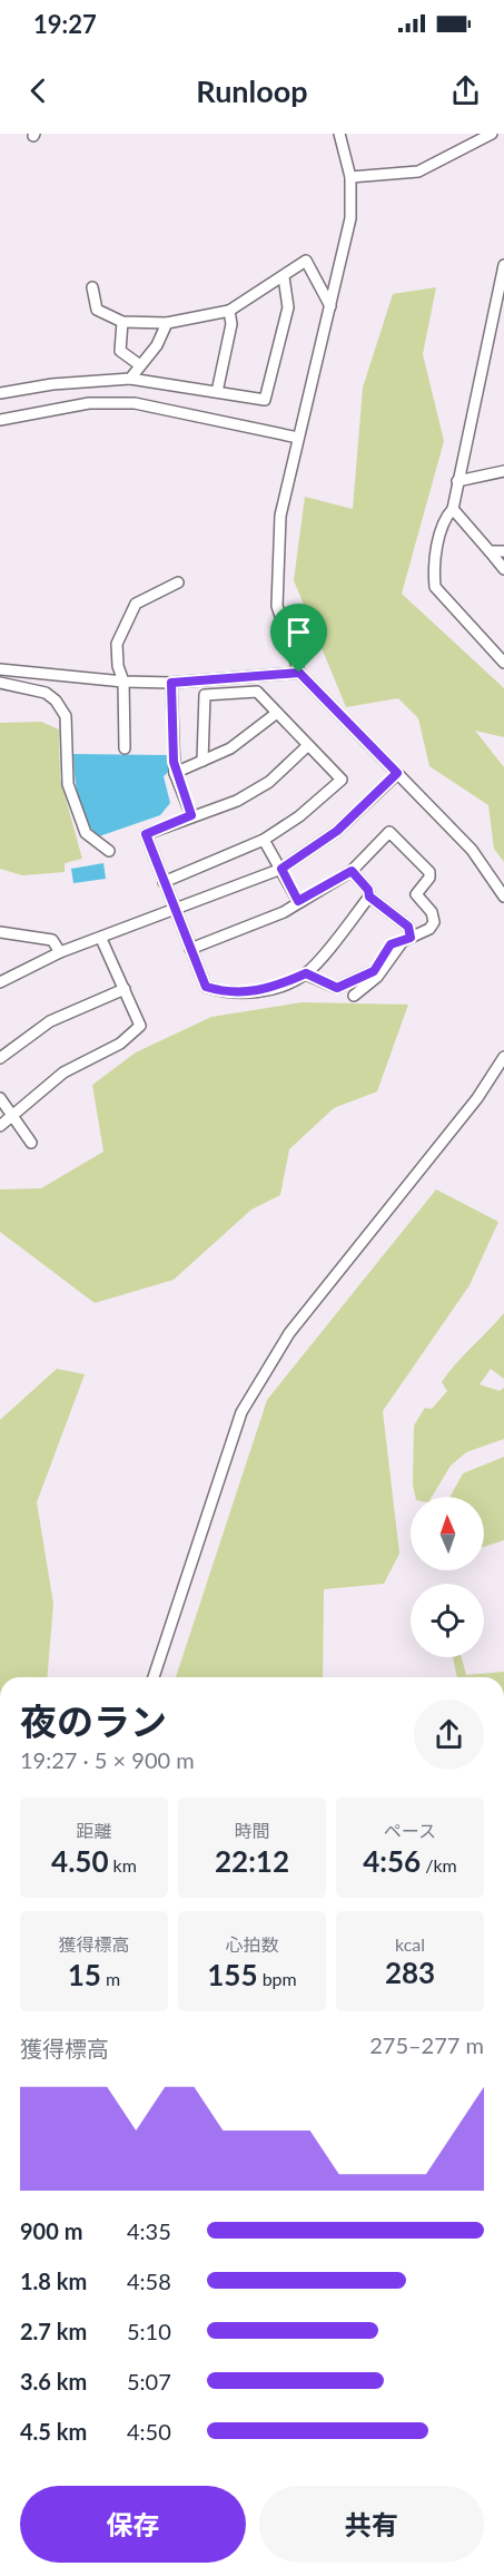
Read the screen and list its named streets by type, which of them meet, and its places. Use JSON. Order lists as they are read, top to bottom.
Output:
{
  "north": "top",
  "page": {
    "status": "19:27",
    "header": "Runloop",
    "heading": ["夜のラン", "19:27 · 5 × 900 m"],
    "stats": [
      ["距離", "4.50 km"],
      ["時間", "22:12"],
      ["ペース", "4:56 /km"],
      ["獲得標高", "15 m"],
      ["心拍数", "155 bpm"],
      ["kcal", "283"]
    ],
    "chart": ["獲得標高", "275–277 m"],
    "list": [
      {
        "name": "900 m",
        "note": "4:35"
      },
      {
        "name": "1.8 km",
        "note": "4:58"
      },
      {
        "name": "2.7 km",
        "note": "5:10"
      },
      {
        "name": "3.6 km",
        "note": "5:07"
      },
      {
        "name": "4.5 km",
        "note": "4:50"
      }
    ],
    "buttons": ["保存", "共有"]
  }
}
